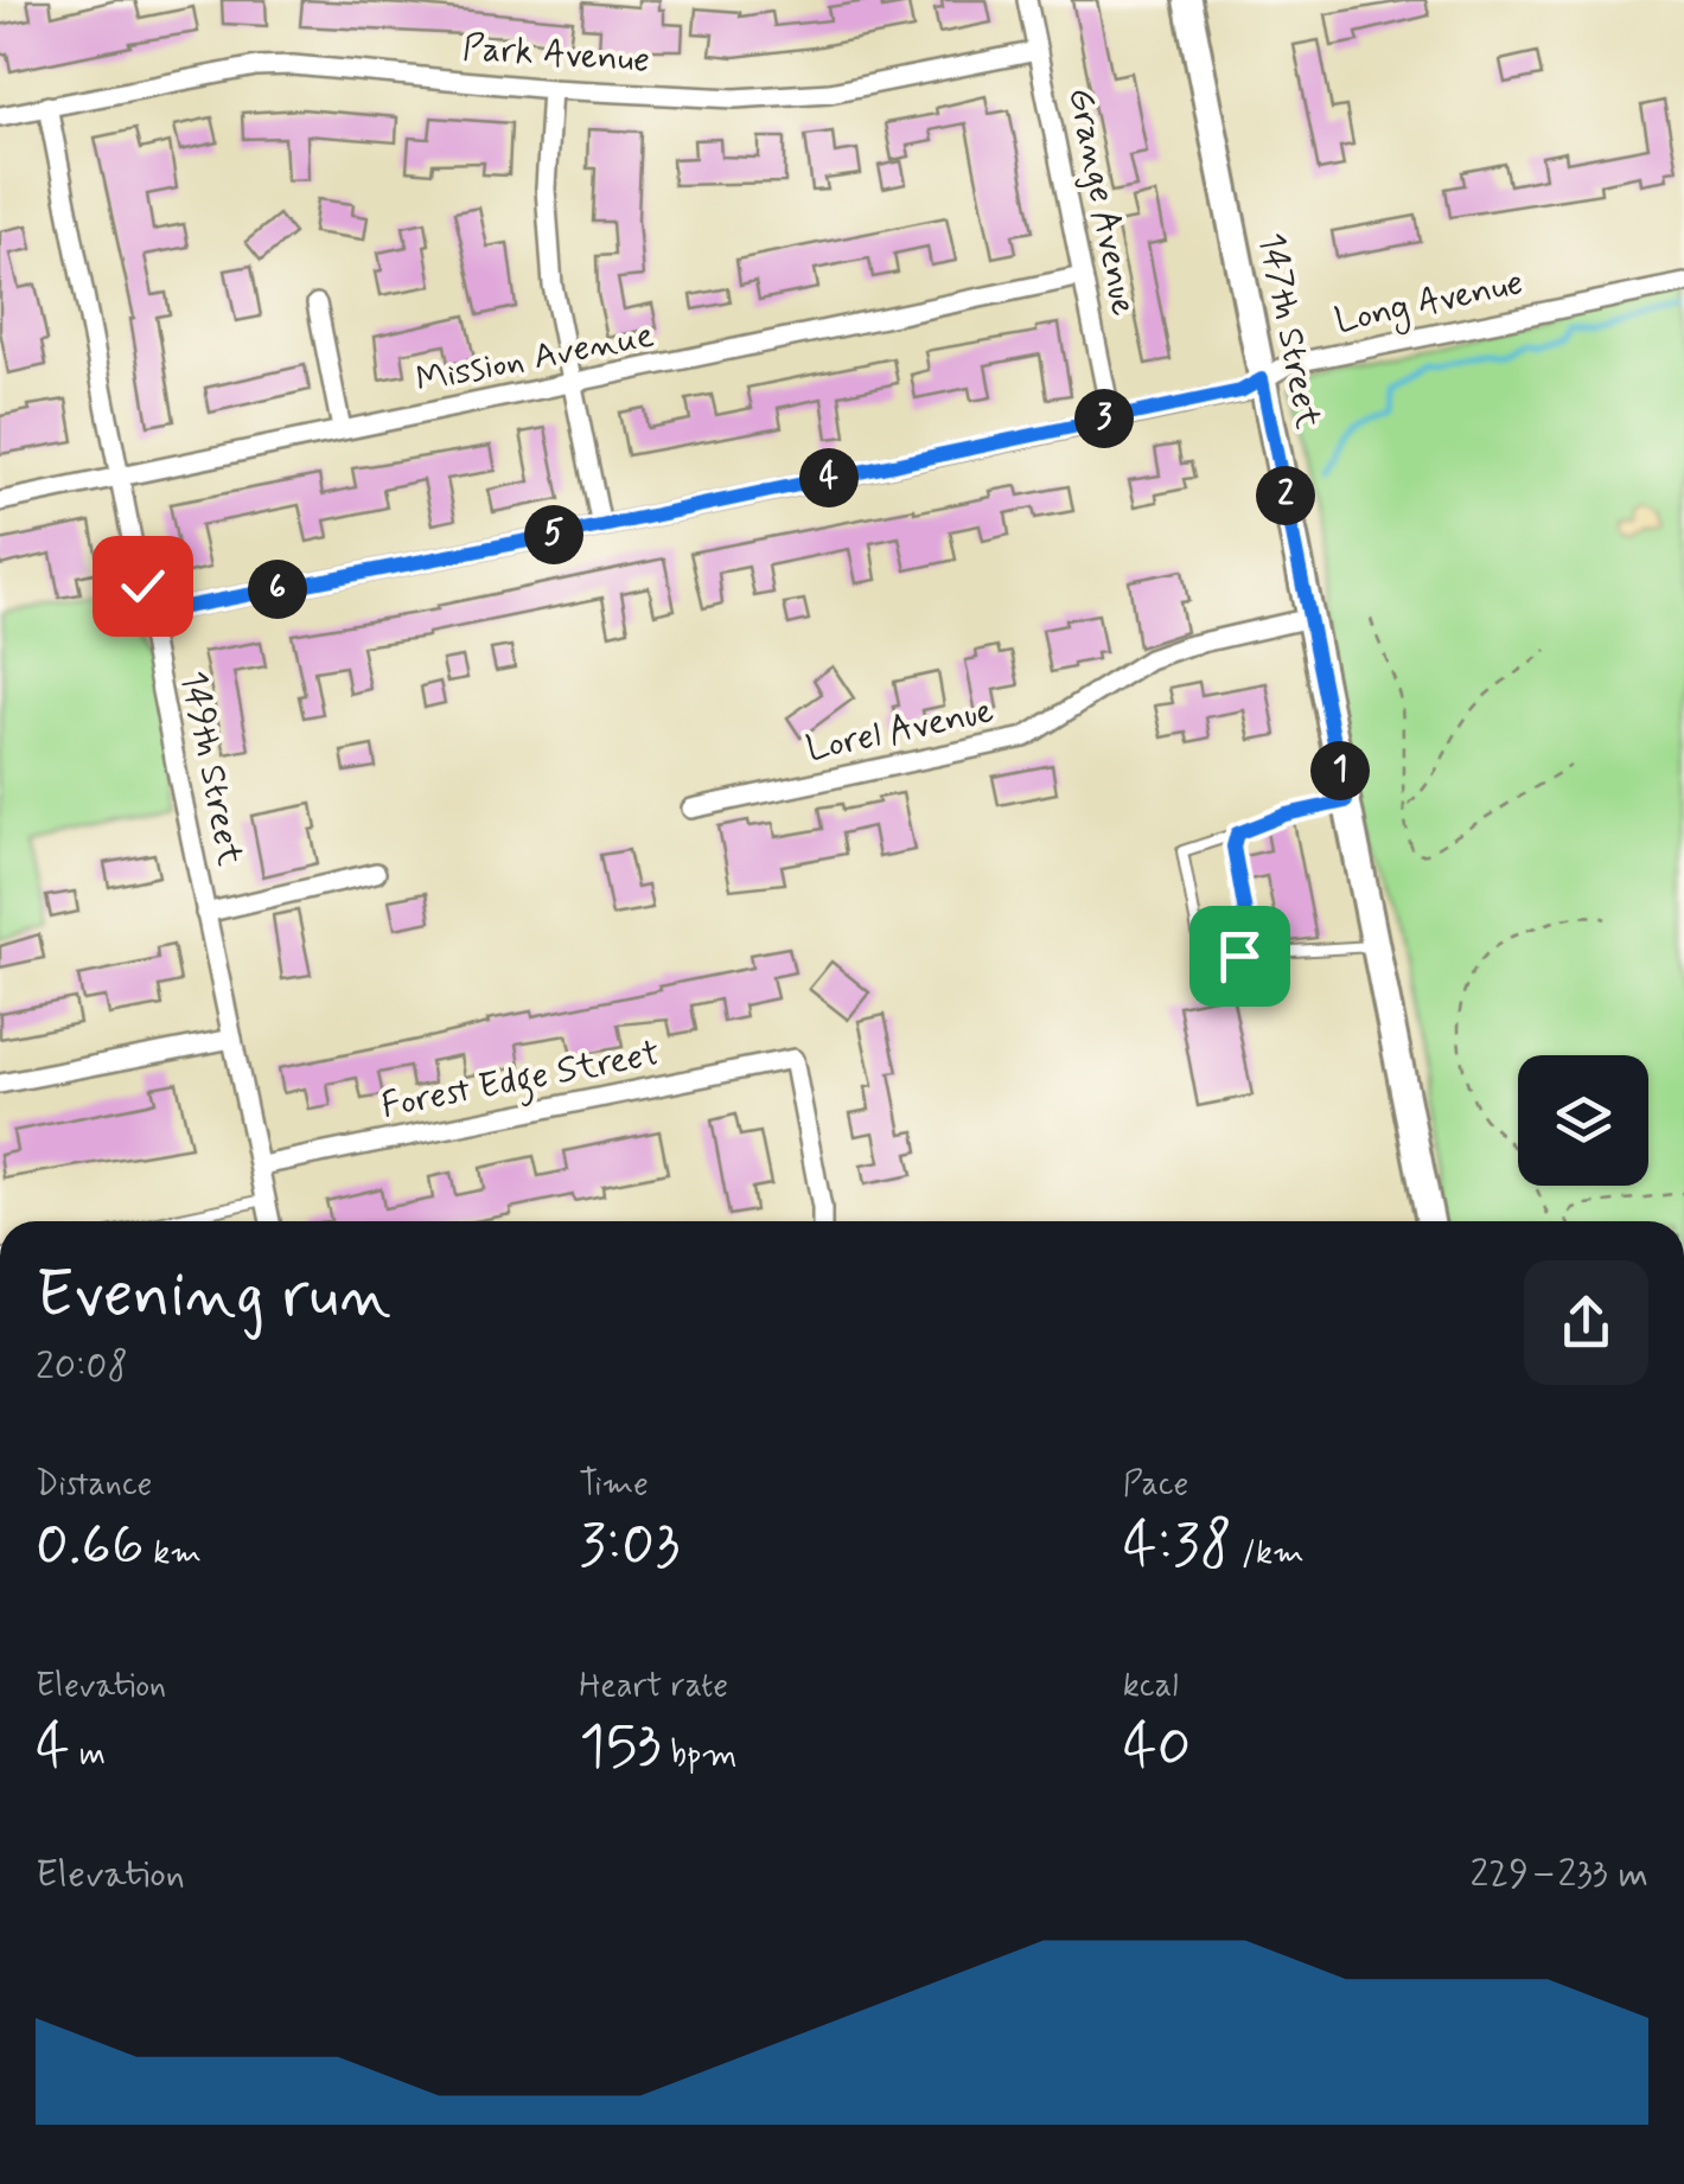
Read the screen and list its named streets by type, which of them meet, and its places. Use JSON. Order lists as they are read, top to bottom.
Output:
{
  "streets": {
    "main road": ["147th Street"],
    "street": [
      "Park Avenue",
      "Grange Avenue",
      "Long Avenue",
      "Mission Avenue",
      "Lorel Avenue",
      "149th Street",
      "Forest Edge Street"
    ]
  },
  "crossings": [
    ["Park Avenue", "Grange Avenue"],
    ["Park Avenue", "149th Street"],
    ["Grange Avenue", "Long Avenue"],
    ["Grange Avenue", "Mission Avenue"],
    ["Long Avenue", "147th Street"],
    ["Long Avenue", "149th Street"],
    ["147th Street", "Lorel Avenue"],
    ["Mission Avenue", "149th Street"],
    ["149th Street", "Forest Edge Street"]
  ],
  "page": {
    "pins": [
      "3",
      "4",
      "2",
      "5",
      "6",
      "1"
    ],
    "heading": ["Evening run", "20:08"],
    "stats": [
      ["Distance", "0.66 km"],
      ["Time", "3:03"],
      ["Pace", "4:38 /km"],
      ["Elevation", "4 m"],
      ["Heart rate", "153 bpm"],
      ["kcal", "40"]
    ],
    "chart": ["Elevation", "229–233 m"]
  }
}
